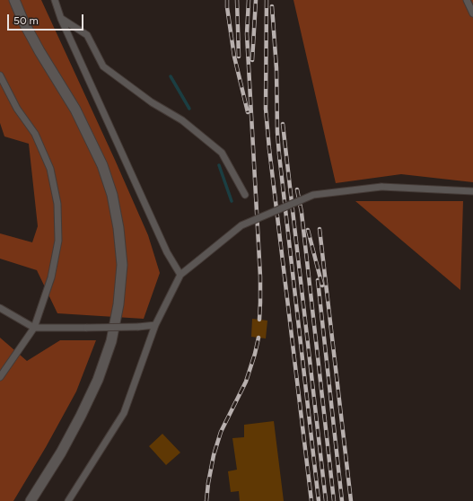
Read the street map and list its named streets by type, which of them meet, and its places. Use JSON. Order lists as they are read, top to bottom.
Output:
{
  "scale_bar": "50 m"
}
